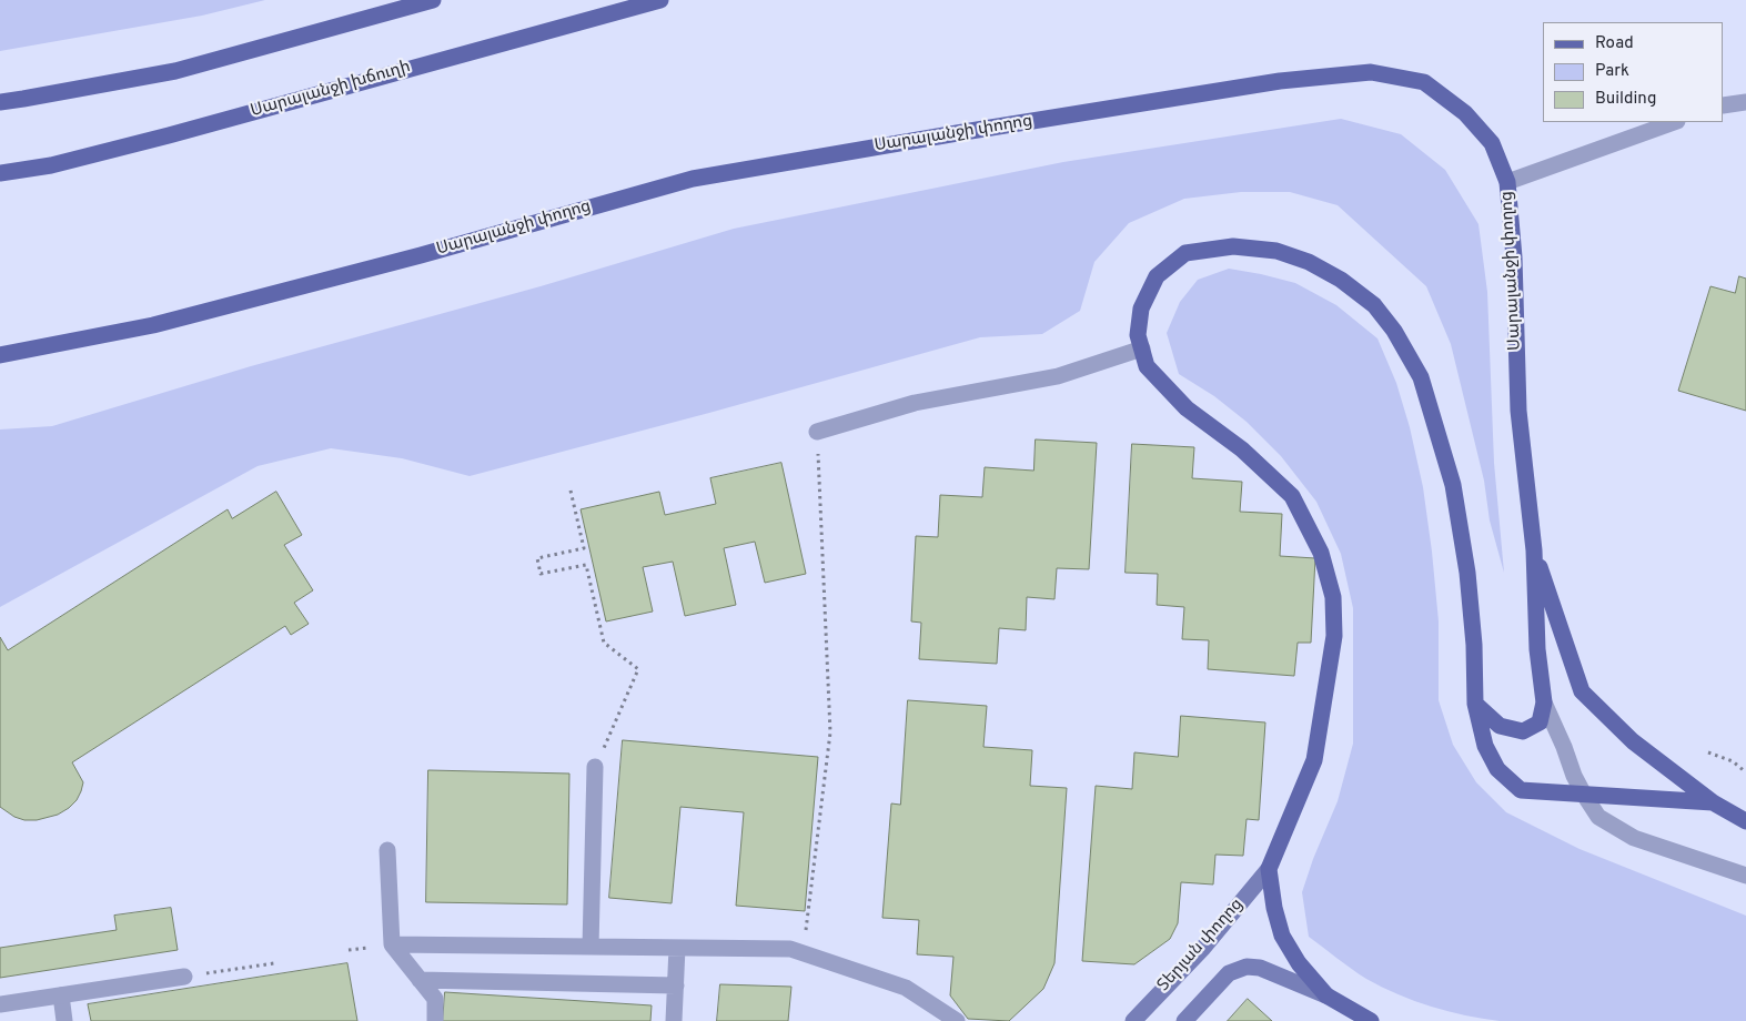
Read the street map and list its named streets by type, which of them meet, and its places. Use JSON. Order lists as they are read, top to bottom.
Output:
{
  "streets": {
    "main road": ["Սարալանջի խճուղի", "Սարալանջի փողոց"],
    "street": ["Տերյան փողոց"]
  },
  "legend": ["Road", "Park", "Building"]
}
